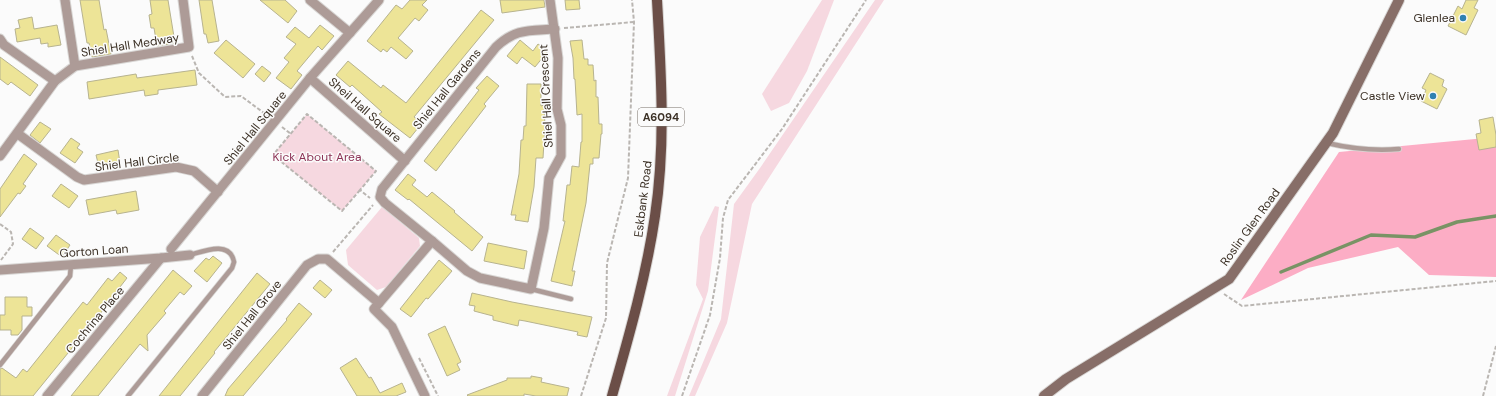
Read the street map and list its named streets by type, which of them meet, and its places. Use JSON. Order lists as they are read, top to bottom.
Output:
{
  "streets": {
    "main road": ["A6094", "Eskbank Road", "Roslin Glen Road"],
    "street": [
      "Shiel Hall Medway",
      "Shiel Hall Gardens",
      "Shiel Hall Crescent",
      "Sheil Hall Square",
      "Shiel Hall Square",
      "Shiel Hall Circle",
      "Gorton Loan",
      "Shiel Hall Grove",
      "Cochrina Place"
    ]
  },
  "crossings": [
    ["Shiel Hall Gardens", "Shiel Hall Crescent"],
    ["Shiel Hall Gardens", "Sheil Hall Square"],
    ["Sheil Hall Square", "Shiel Hall Square"],
    ["Shiel Hall Square", "Shiel Hall Circle"],
    ["Gorton Loan", "Cochrina Place"]
  ],
  "parks": ["Kick About Area"],
  "places": ["Glenlea", "Castle View"]
}
